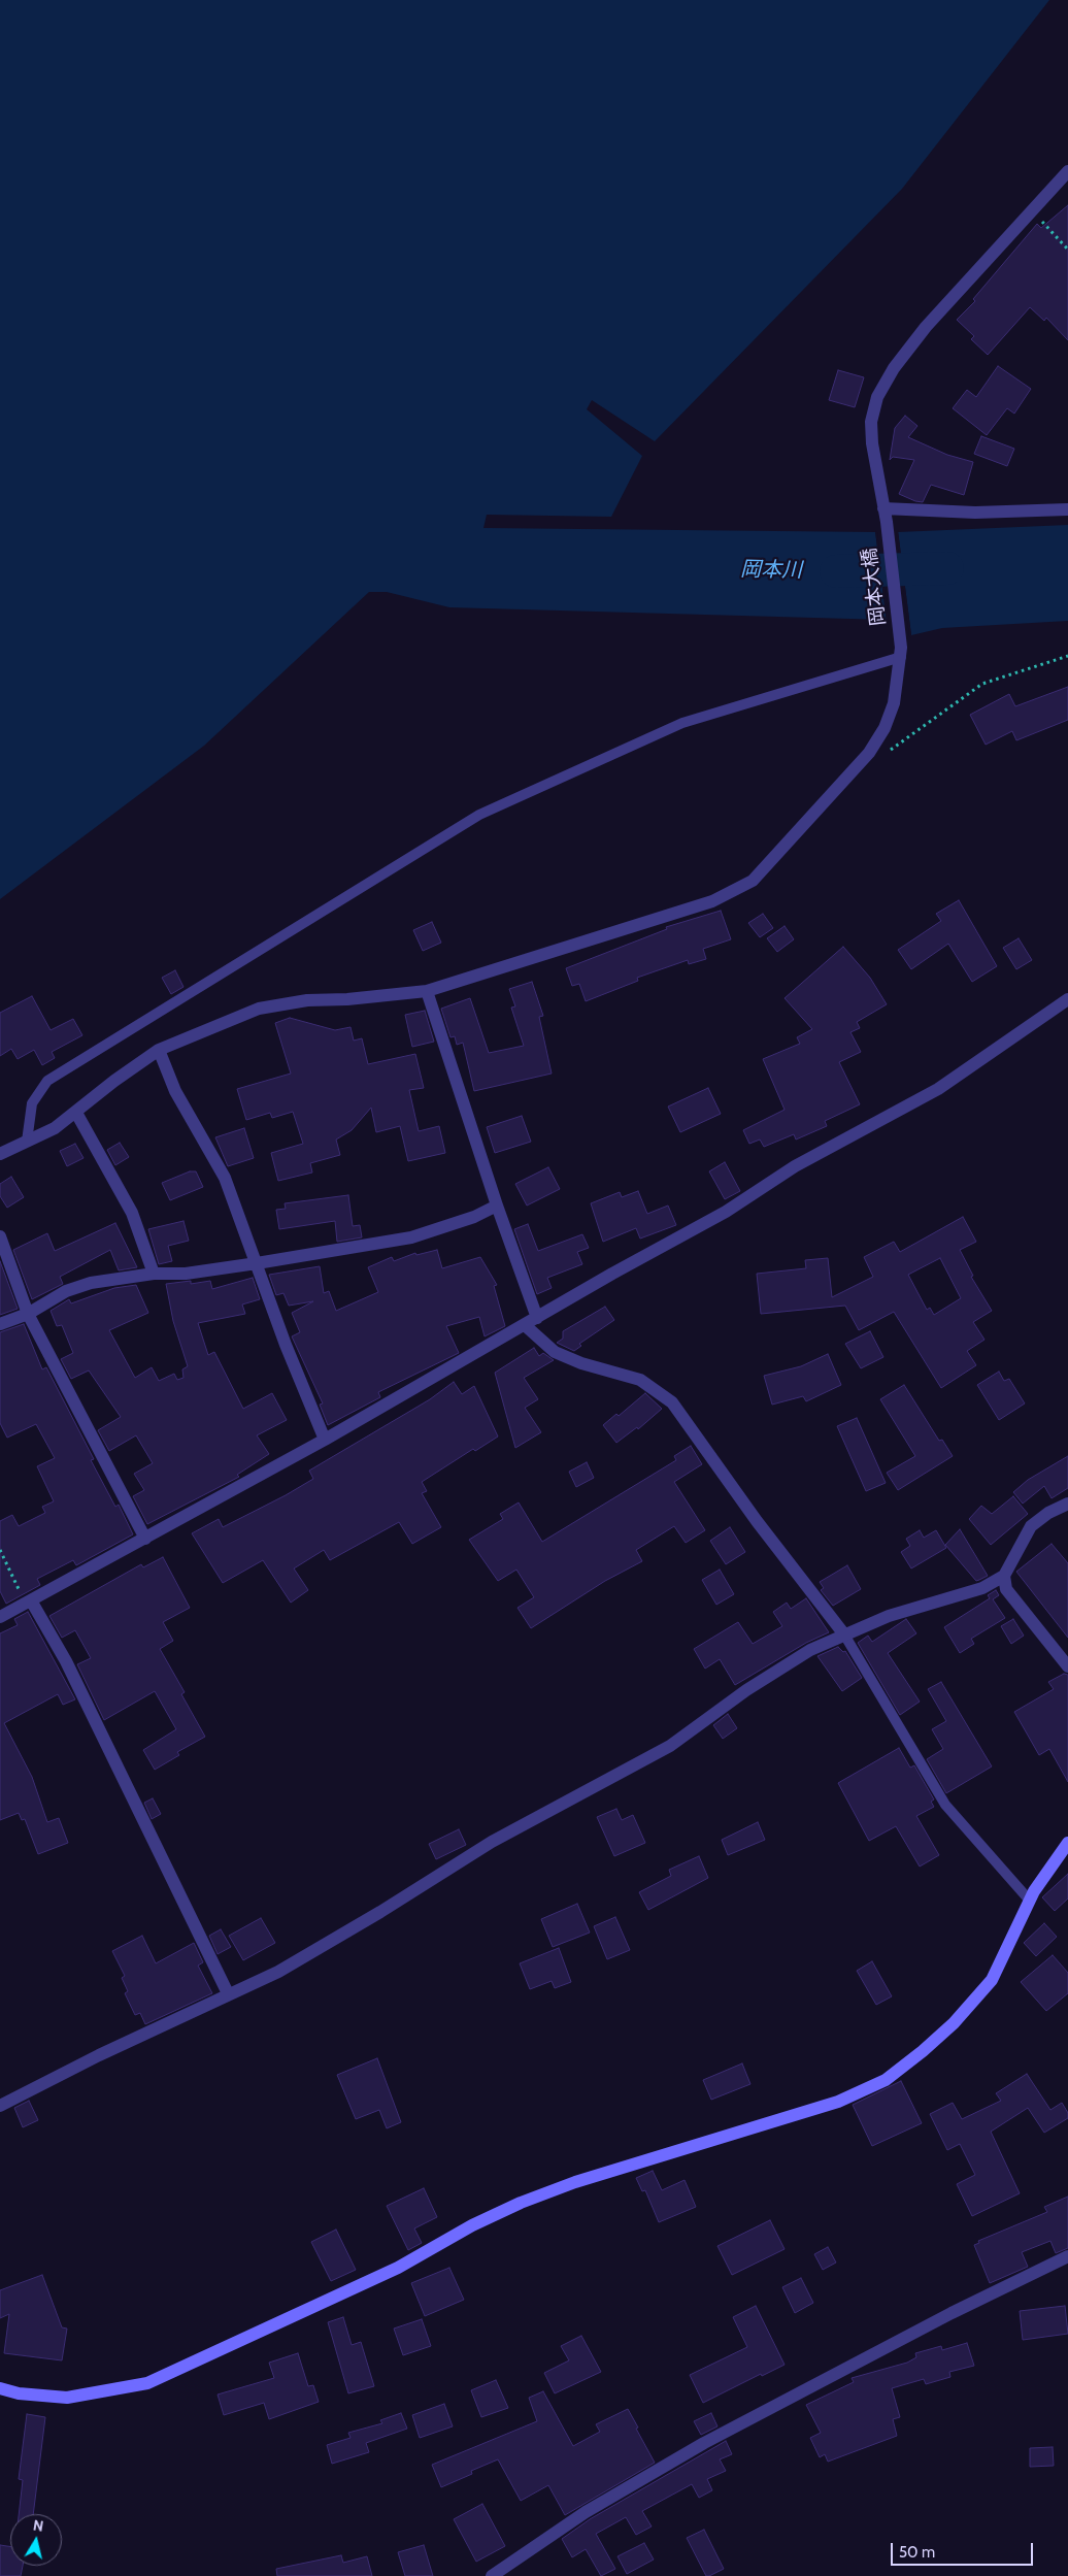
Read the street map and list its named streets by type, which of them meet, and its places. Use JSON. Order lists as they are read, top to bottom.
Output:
{
  "streets": {
    "street": ["岡本大橋"]
  },
  "water": ["岡本川"],
  "scale_bar": "50 m",
  "north": "top"
}
